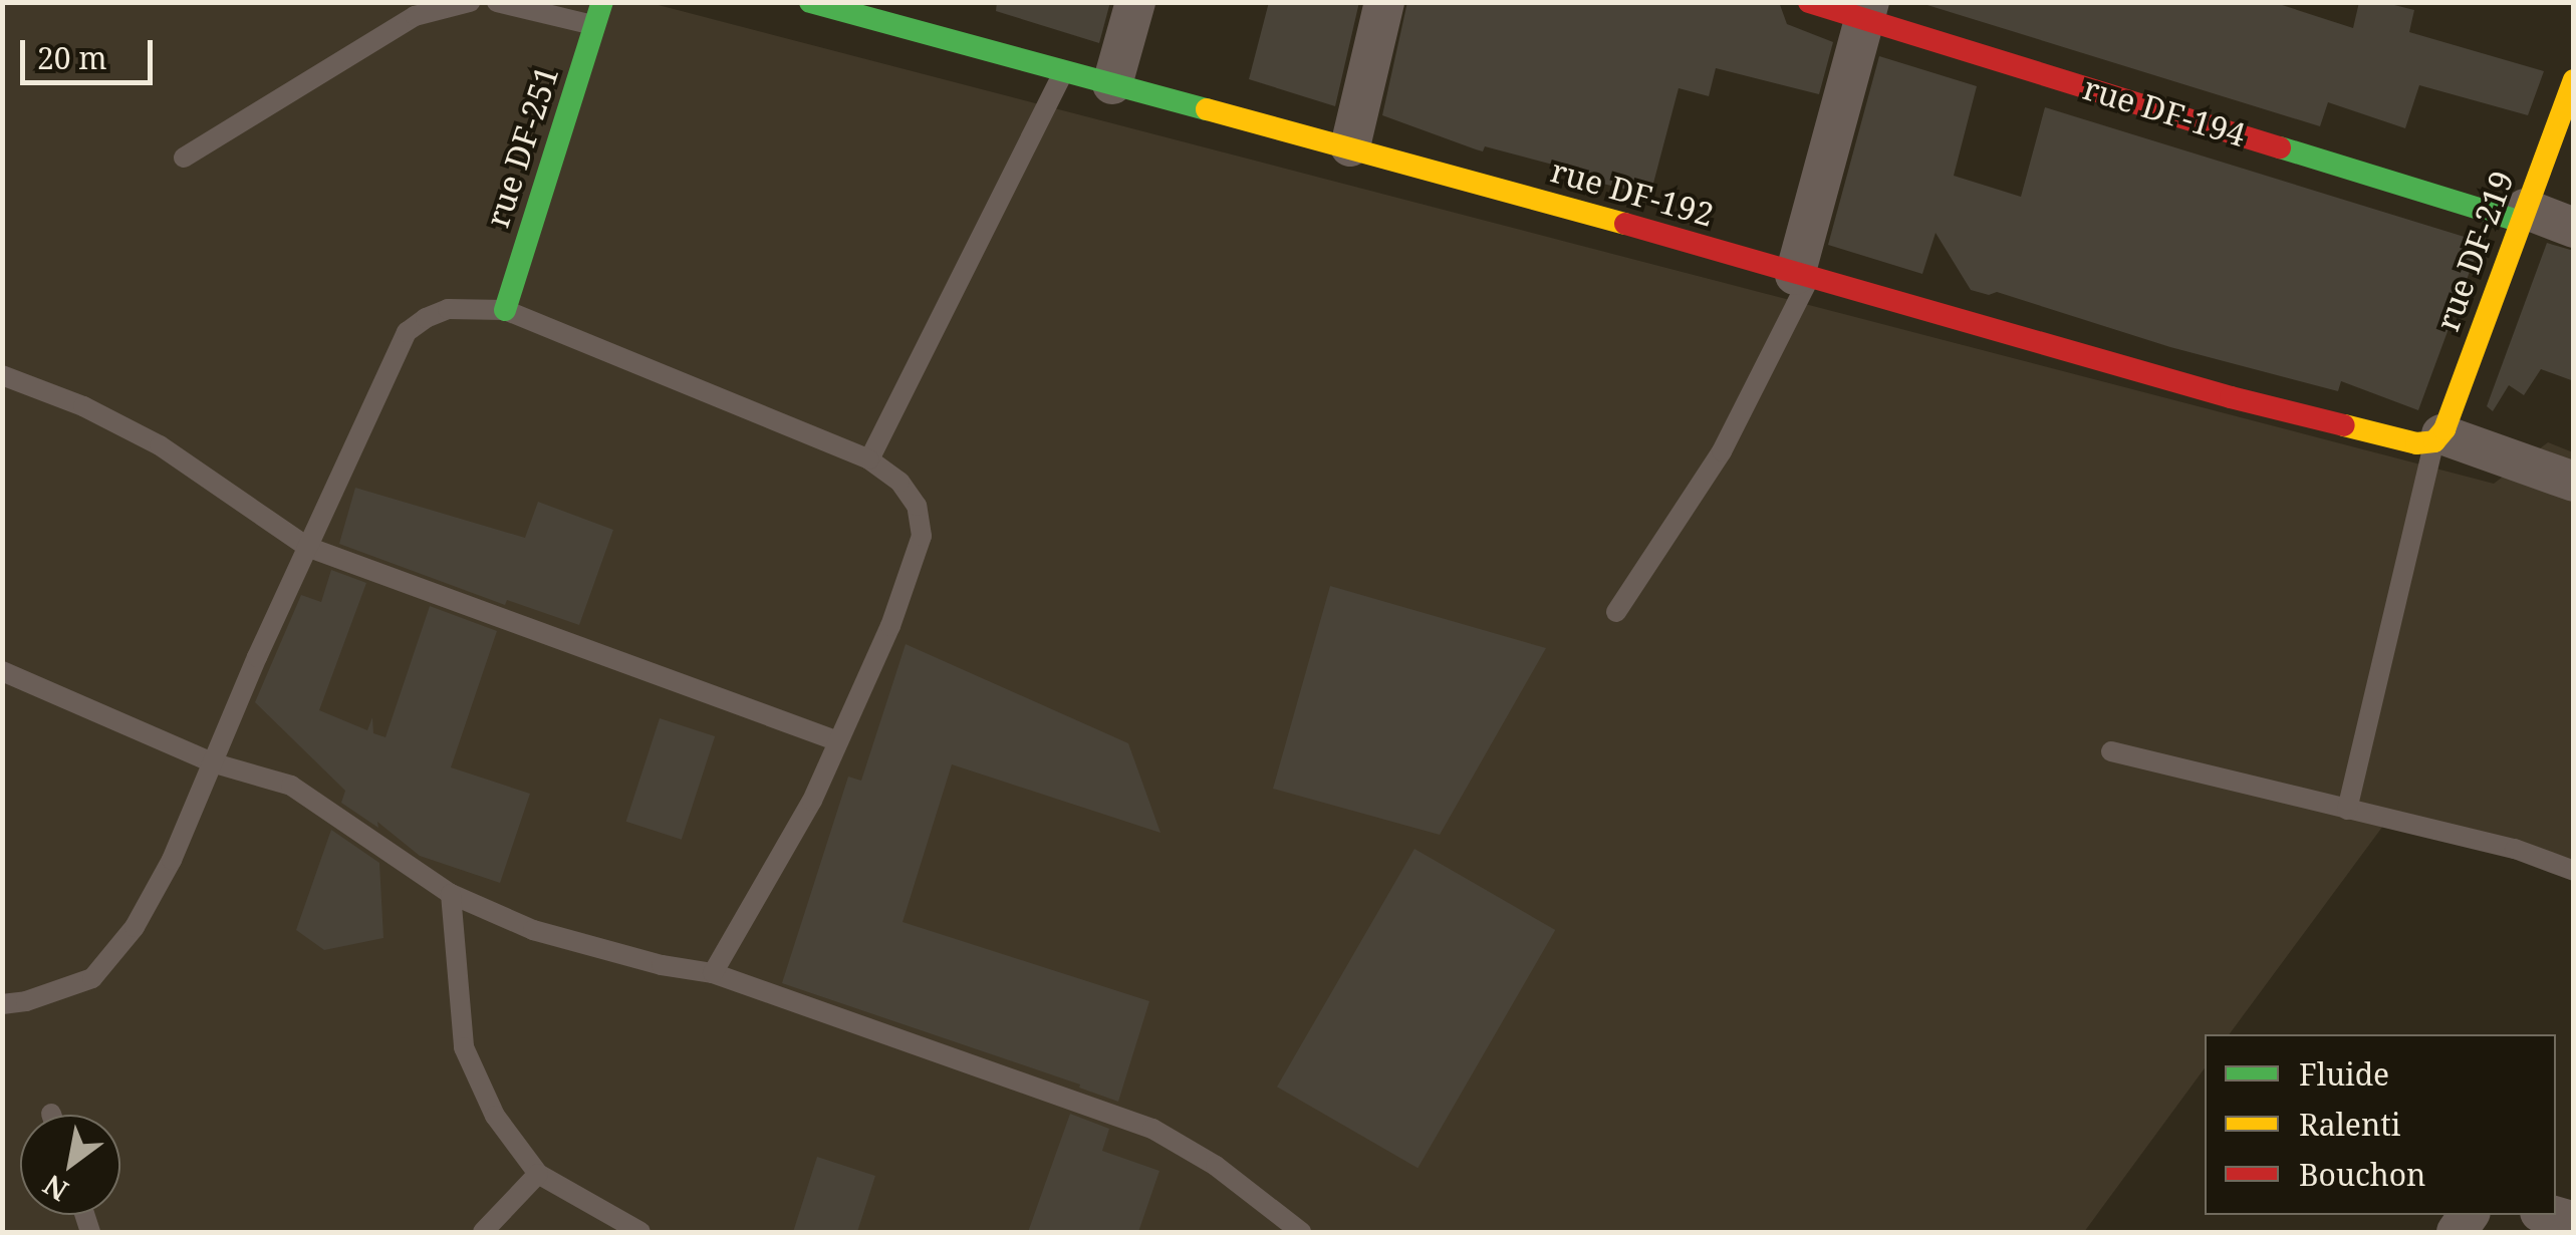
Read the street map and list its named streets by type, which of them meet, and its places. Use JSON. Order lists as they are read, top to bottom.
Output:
{
  "streets": {
    "street": [
      "rue DF-194",
      "rue DF-251",
      "rue DF-192",
      "rue DF-219"
    ]
  },
  "crossings": [
    ["rue DF-194", "rue DF-219"],
    ["rue DF-192", "rue DF-219"]
  ],
  "legend": ["Fluide", "Ralenti", "Bouchon"],
  "scale_bar": "20 m",
  "north": "bottom left"
}
